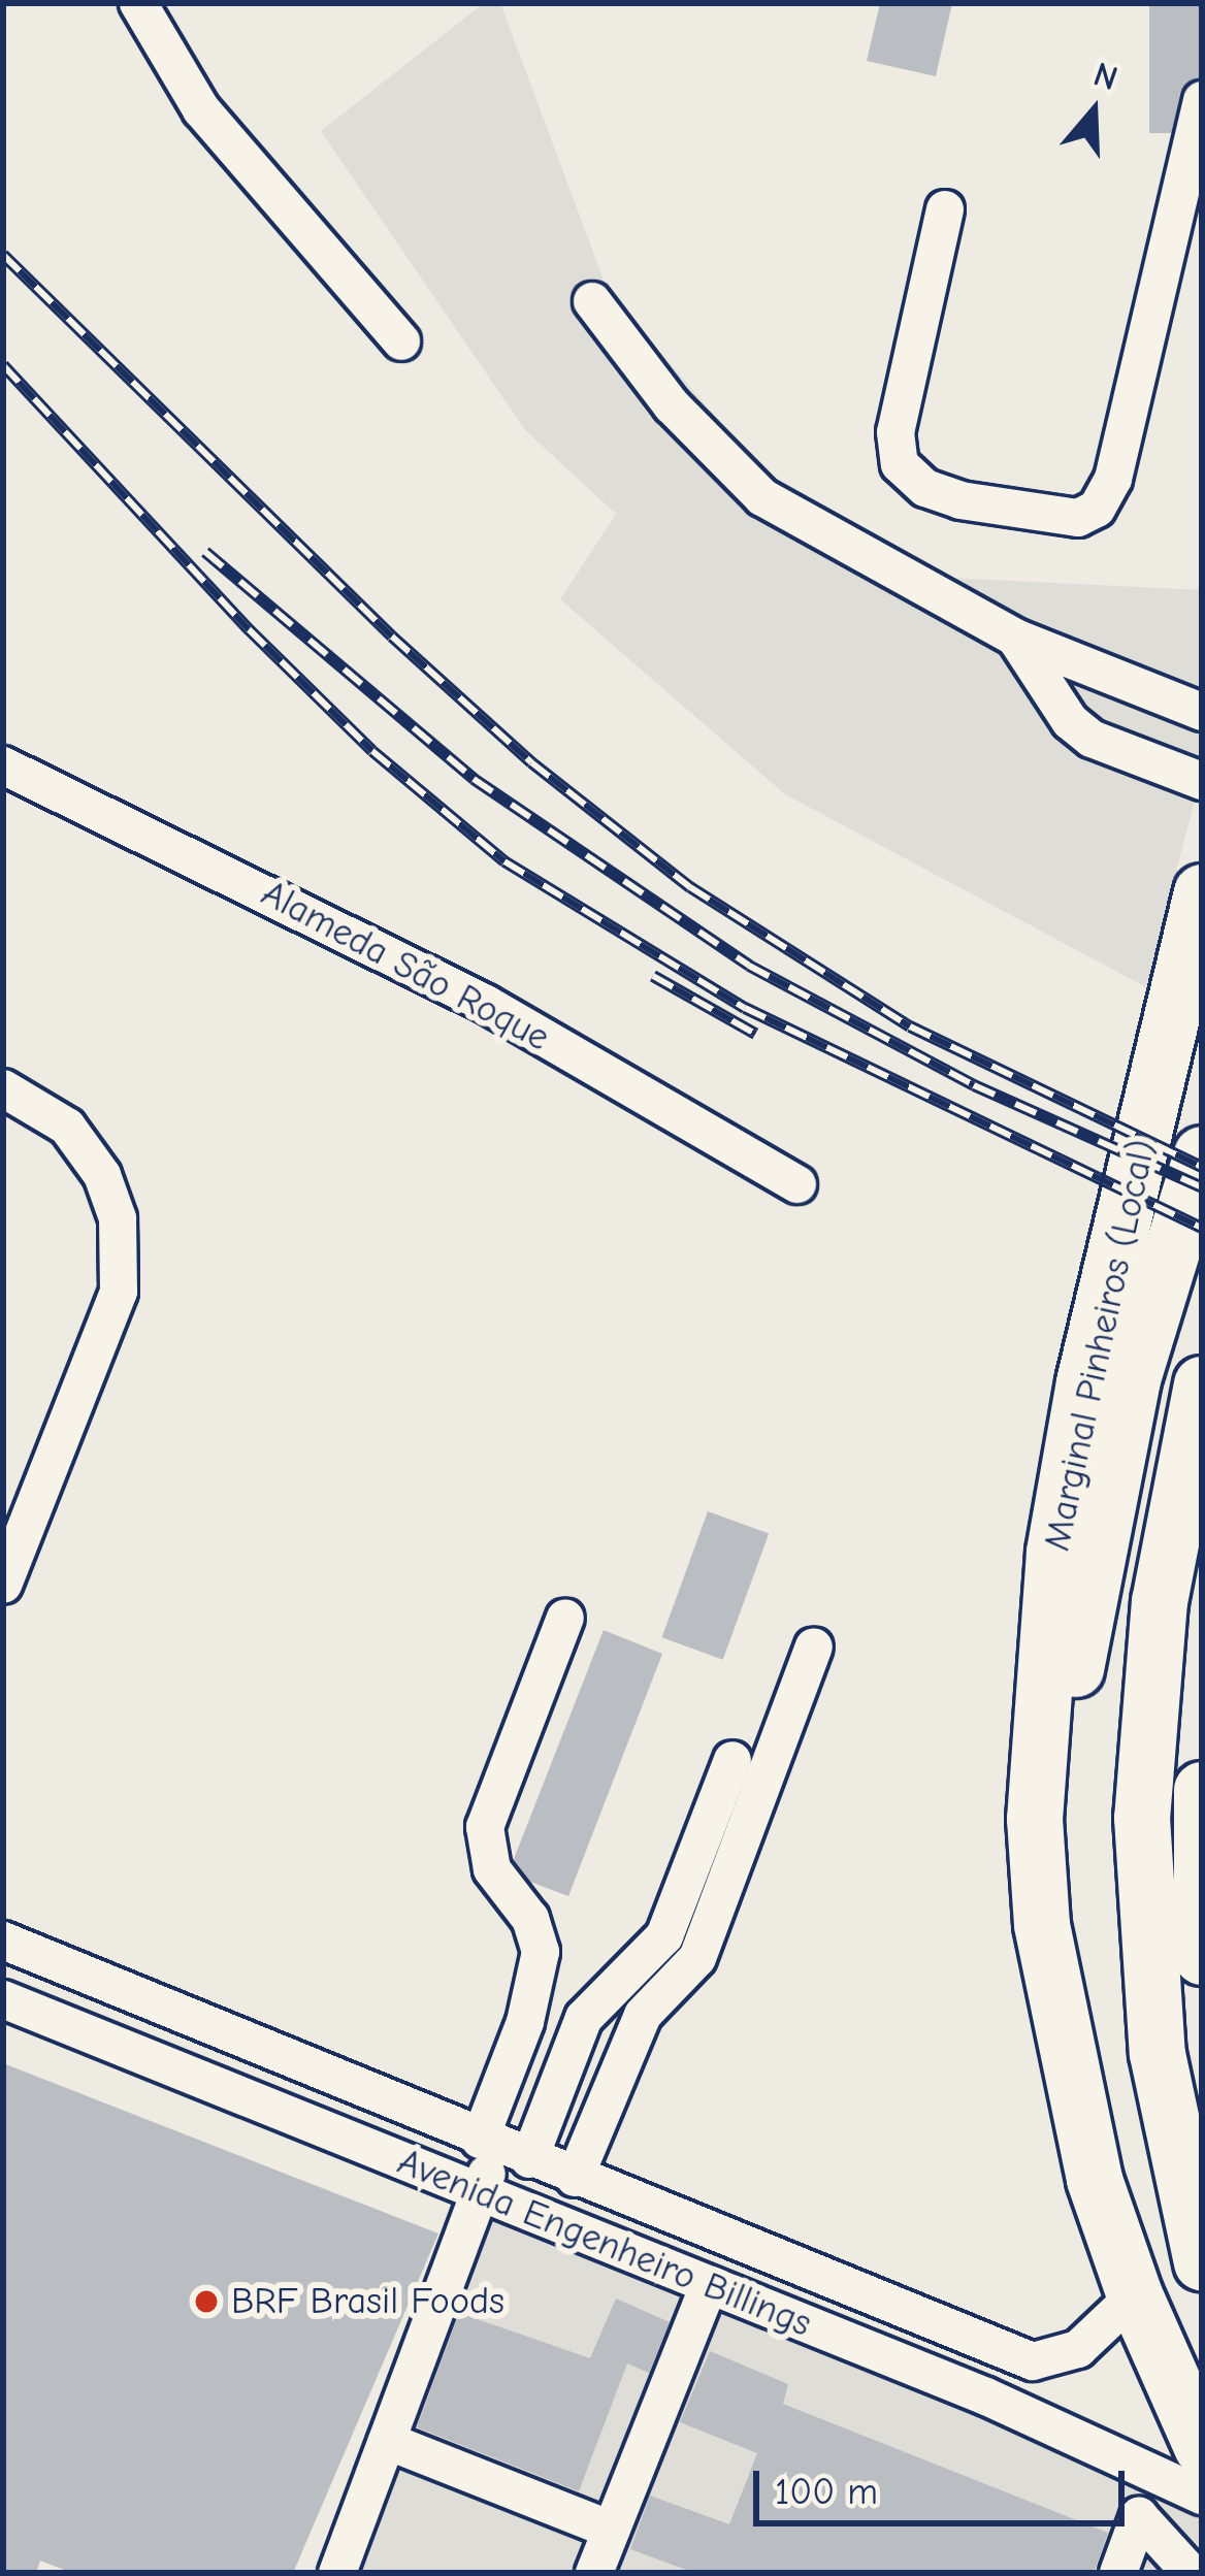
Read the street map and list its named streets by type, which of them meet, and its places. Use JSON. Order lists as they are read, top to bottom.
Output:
{
  "streets": {
    "highway": ["Marginal Pinheiros (Local)"],
    "street": ["Alameda São Roque", "Avenida Engenheiro Billings"]
  },
  "crossings": [
    ["Marginal Pinheiros (Local)", "Avenida Engenheiro Billings"]
  ],
  "places": ["BRF Brasil Foods"],
  "scale_bar": "100 m",
  "north": "top"
}
